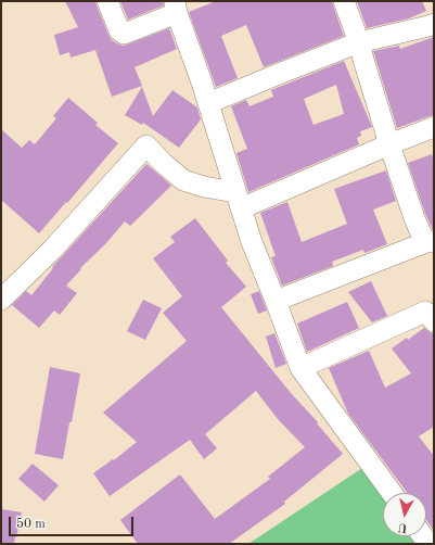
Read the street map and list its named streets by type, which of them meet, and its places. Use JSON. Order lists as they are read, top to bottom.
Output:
{
  "scale_bar": "50 m",
  "north": "bottom"
}
